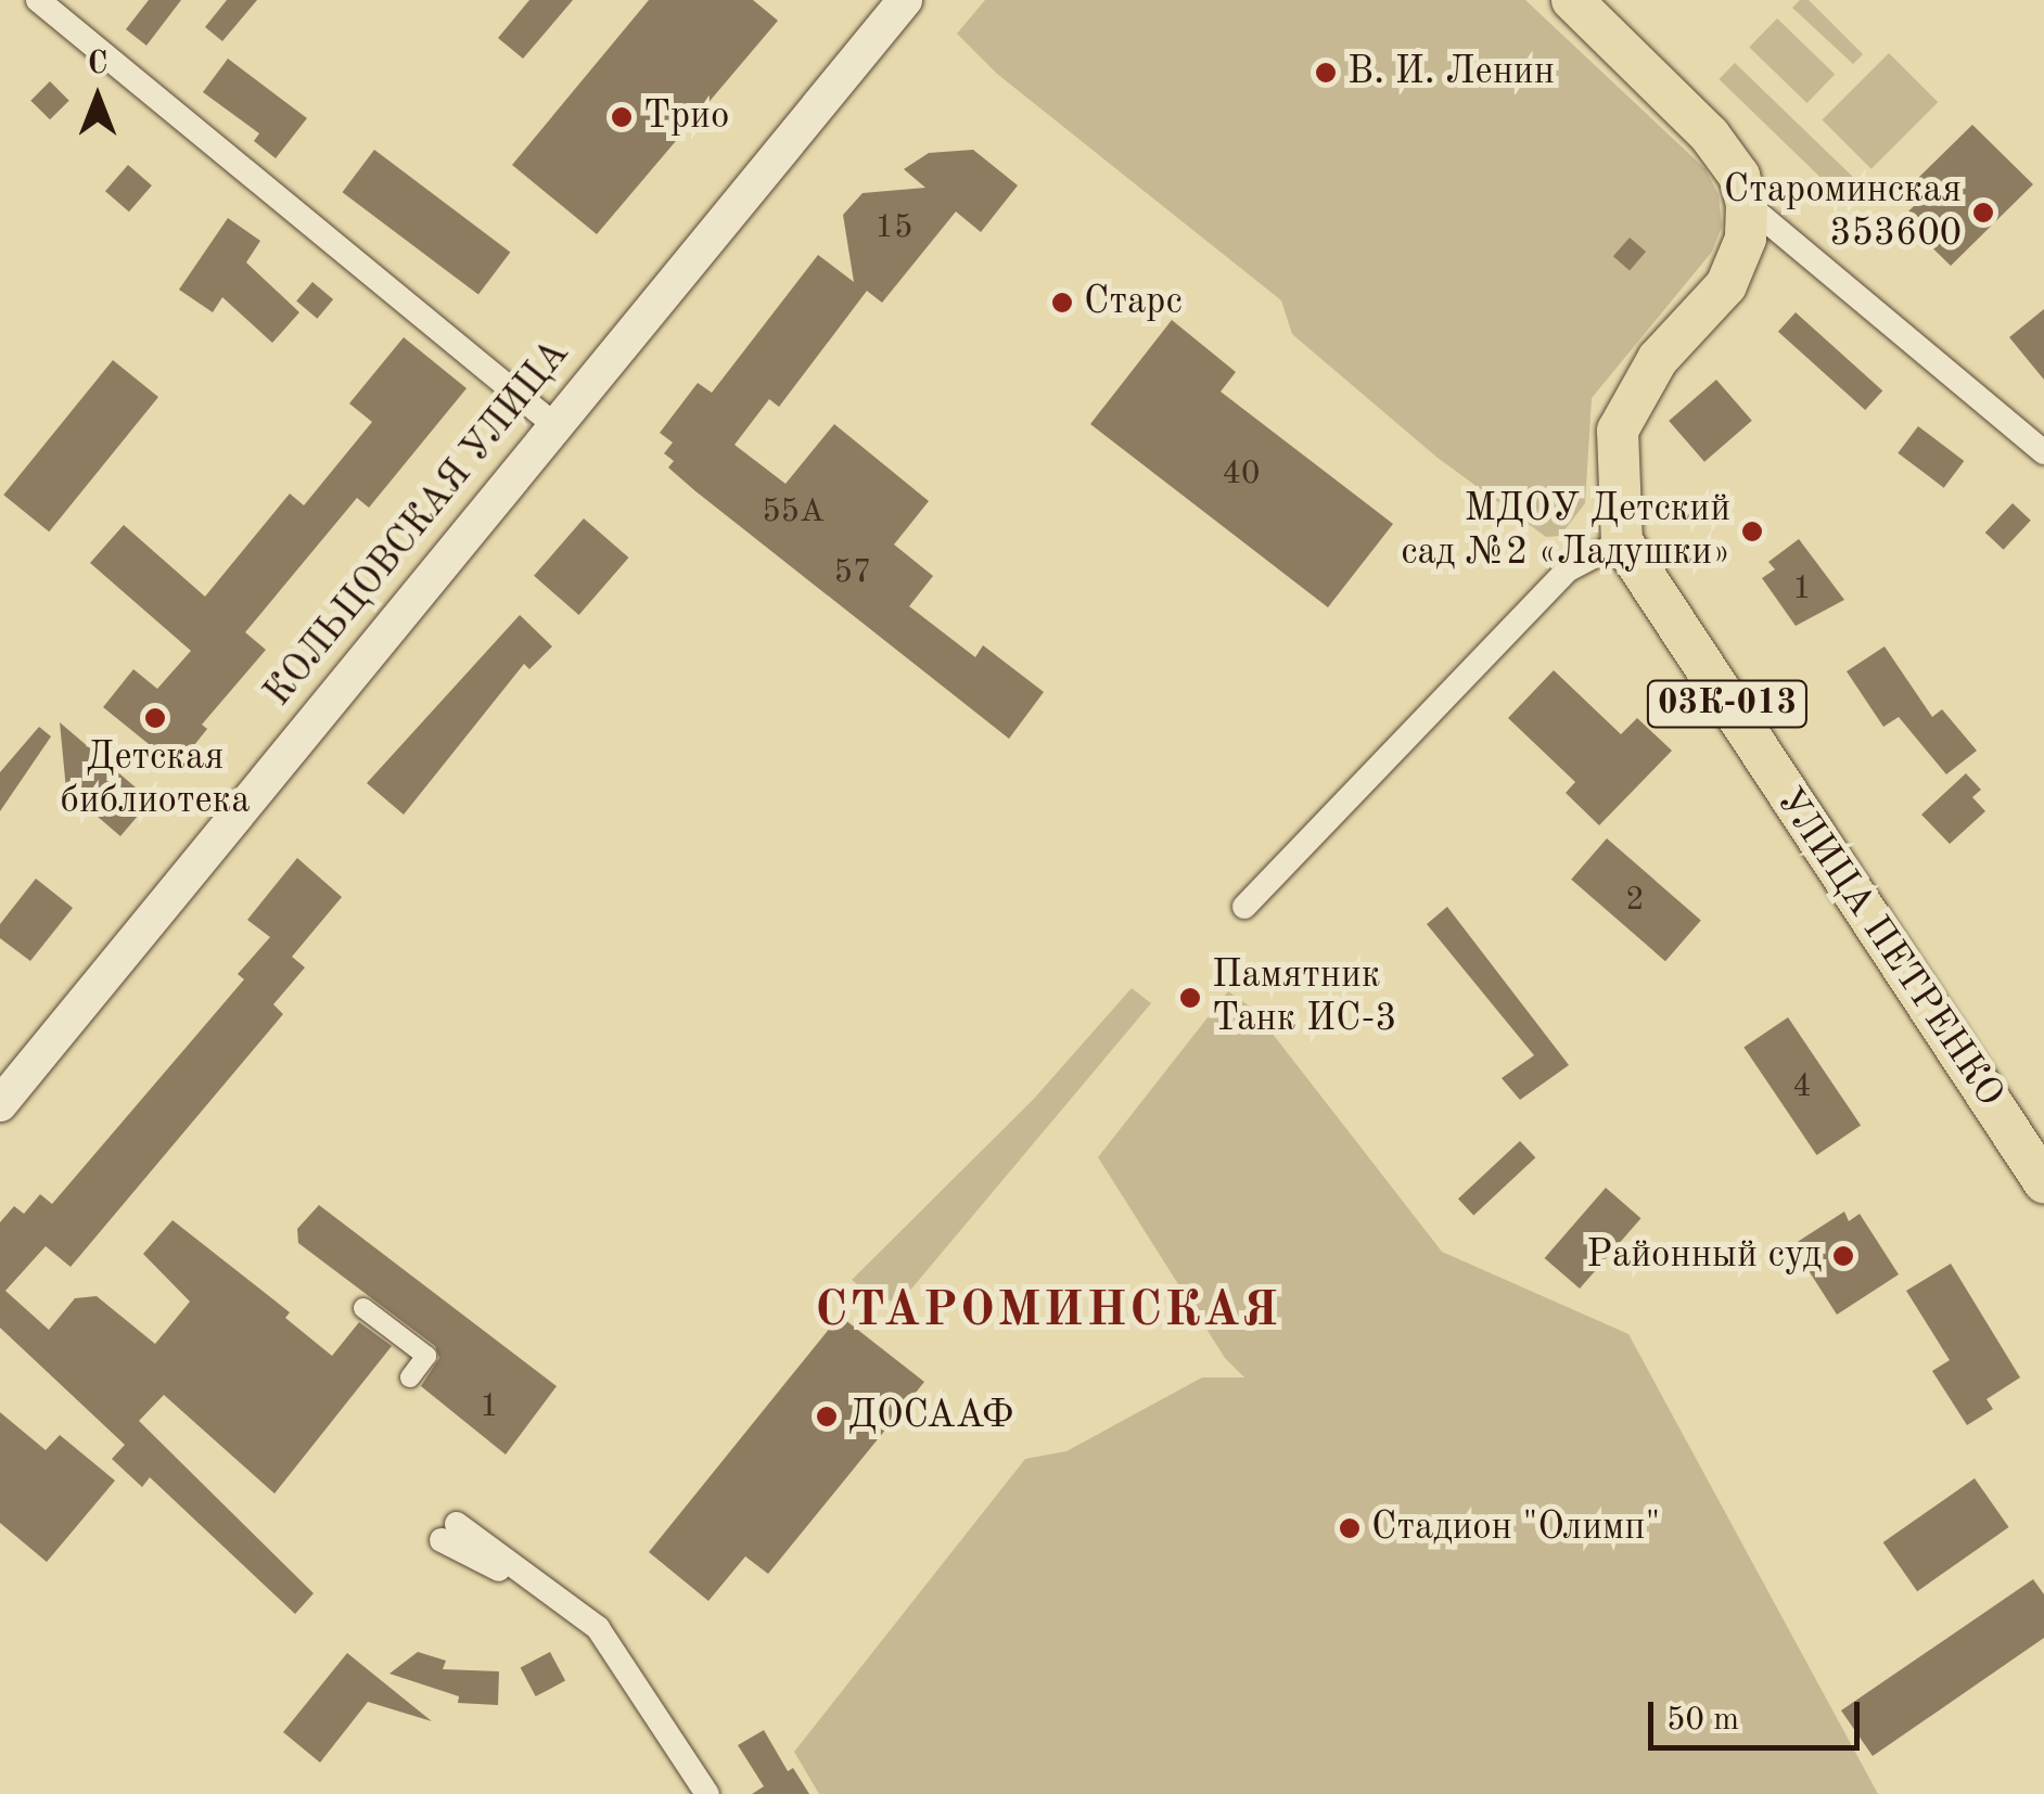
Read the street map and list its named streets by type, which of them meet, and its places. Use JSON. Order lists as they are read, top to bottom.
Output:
{
  "streets": {
    "main road": ["КОЛЬЦОВСКАЯ УЛИЦА", "03К-013", "УЛИЦА ПЕТРЕНКО"]
  },
  "districts": ["СТАРОМИНСКАЯ"],
  "places": [
    "В. И. Ленин",
    "Трио",
    "Староминская 353600",
    "Старс",
    "МДОУ Детский сад №2 «Ладушки»",
    "Детская библиотека",
    "Памятник Танк ИС-3",
    "Районный суд",
    "ДОСААФ",
    "Стадион \"Олимп\""
  ],
  "house_numbers": [
    "15",
    "40",
    "55А",
    "57",
    "1",
    "2",
    "4",
    "1"
  ],
  "scale_bar": "50 m",
  "north": "top"
}
